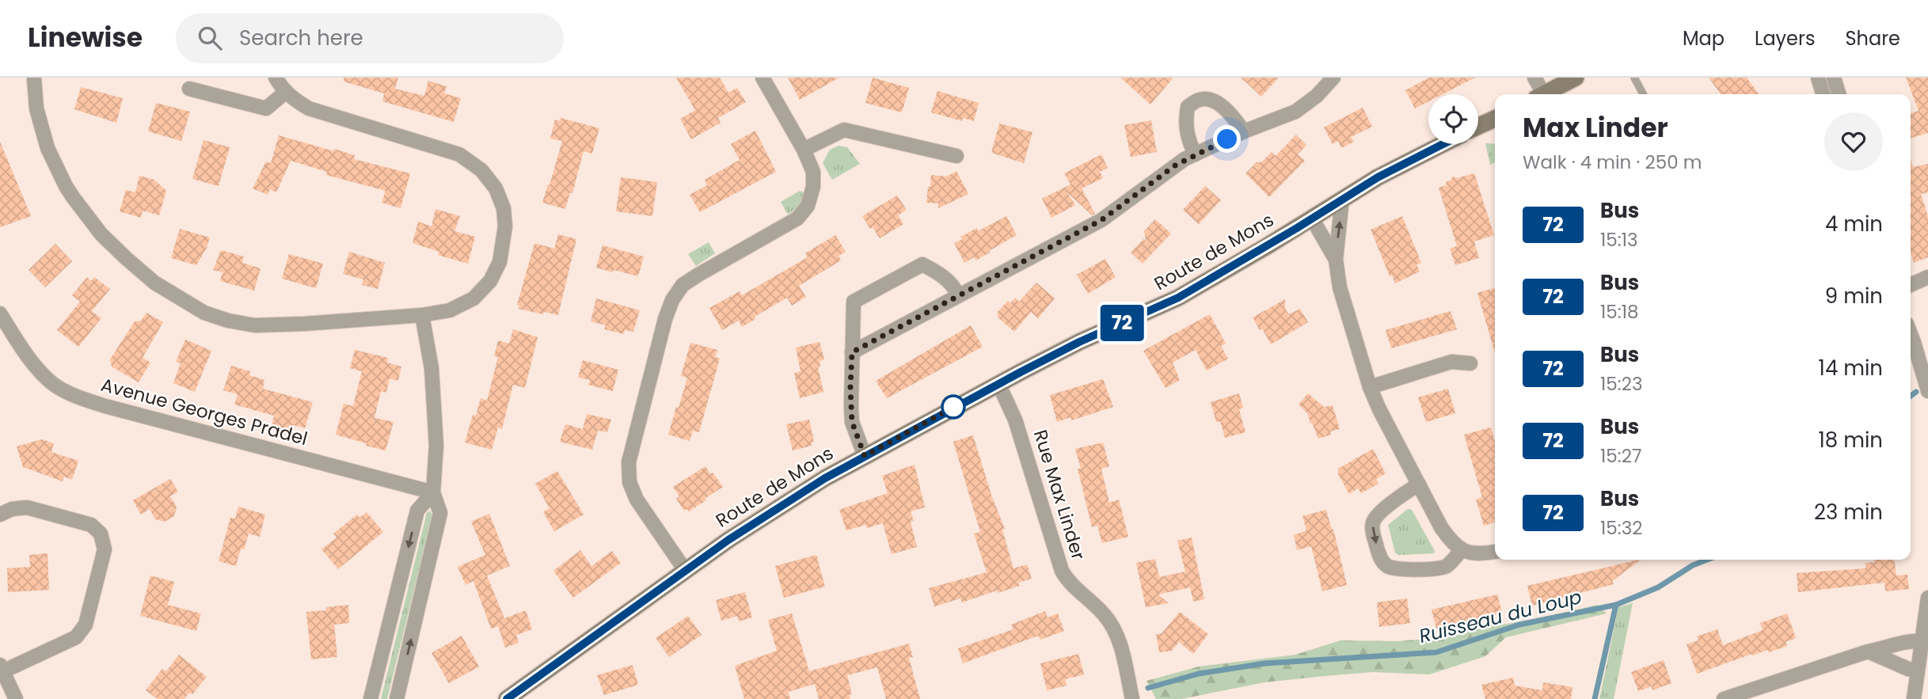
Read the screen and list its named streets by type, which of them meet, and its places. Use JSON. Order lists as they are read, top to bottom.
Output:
{
  "streets": {
    "main road": ["Route de Mons"],
    "street": ["Avenue Georges Pradel", "Rue Max Linder"]
  },
  "crossings": [
    ["Route de Mons", "Rue Max Linder"]
  ],
  "water": ["Ruisseau du Loup"],
  "lines": ["bus line 72"],
  "page": {
    "header": "Linewise",
    "search": "Search here",
    "nav": ["Map", "Layers", "Share"],
    "on_map": "72",
    "heading": ["Max Linder", "Walk · 4 min · 250 m"],
    "list": [
      {
        "mark": "72",
        "name": "Bus",
        "note": "15:13",
        "value": "4 min"
      },
      {
        "mark": "72",
        "name": "Bus",
        "note": "15:18",
        "value": "9 min"
      },
      {
        "mark": "72",
        "name": "Bus",
        "note": "15:23",
        "value": "14 min"
      },
      {
        "mark": "72",
        "name": "Bus",
        "note": "15:27",
        "value": "18 min"
      },
      {
        "mark": "72",
        "name": "Bus",
        "note": "15:32",
        "value": "23 min"
      }
    ]
  }
}
